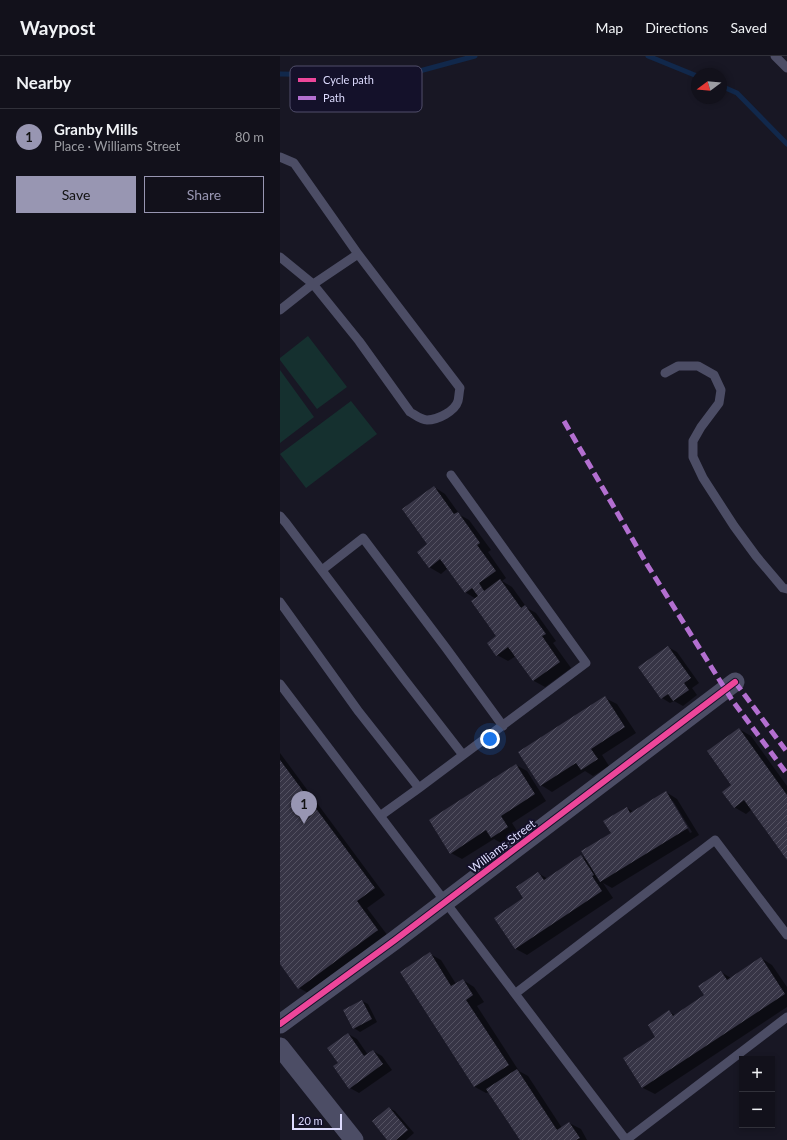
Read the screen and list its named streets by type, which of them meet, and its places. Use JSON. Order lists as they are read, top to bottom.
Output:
{
  "streets": {
    "street": ["Williams Street"]
  },
  "legend": ["Cycle path", "Path"],
  "scale_bar": "20 m",
  "north": "left",
  "page": {
    "header": "Waypost",
    "nav": ["Map", "Directions", "Saved"],
    "heading": "Nearby",
    "list": [
      {
        "mark": "1",
        "name": "Granby Mills",
        "note": "Place · Williams Street",
        "value": "80 m"
      }
    ],
    "buttons": ["Save", "Share"],
    "pins": "1",
    "map_buttons": ["+", "−"],
    "scale": "20 m"
  }
}
